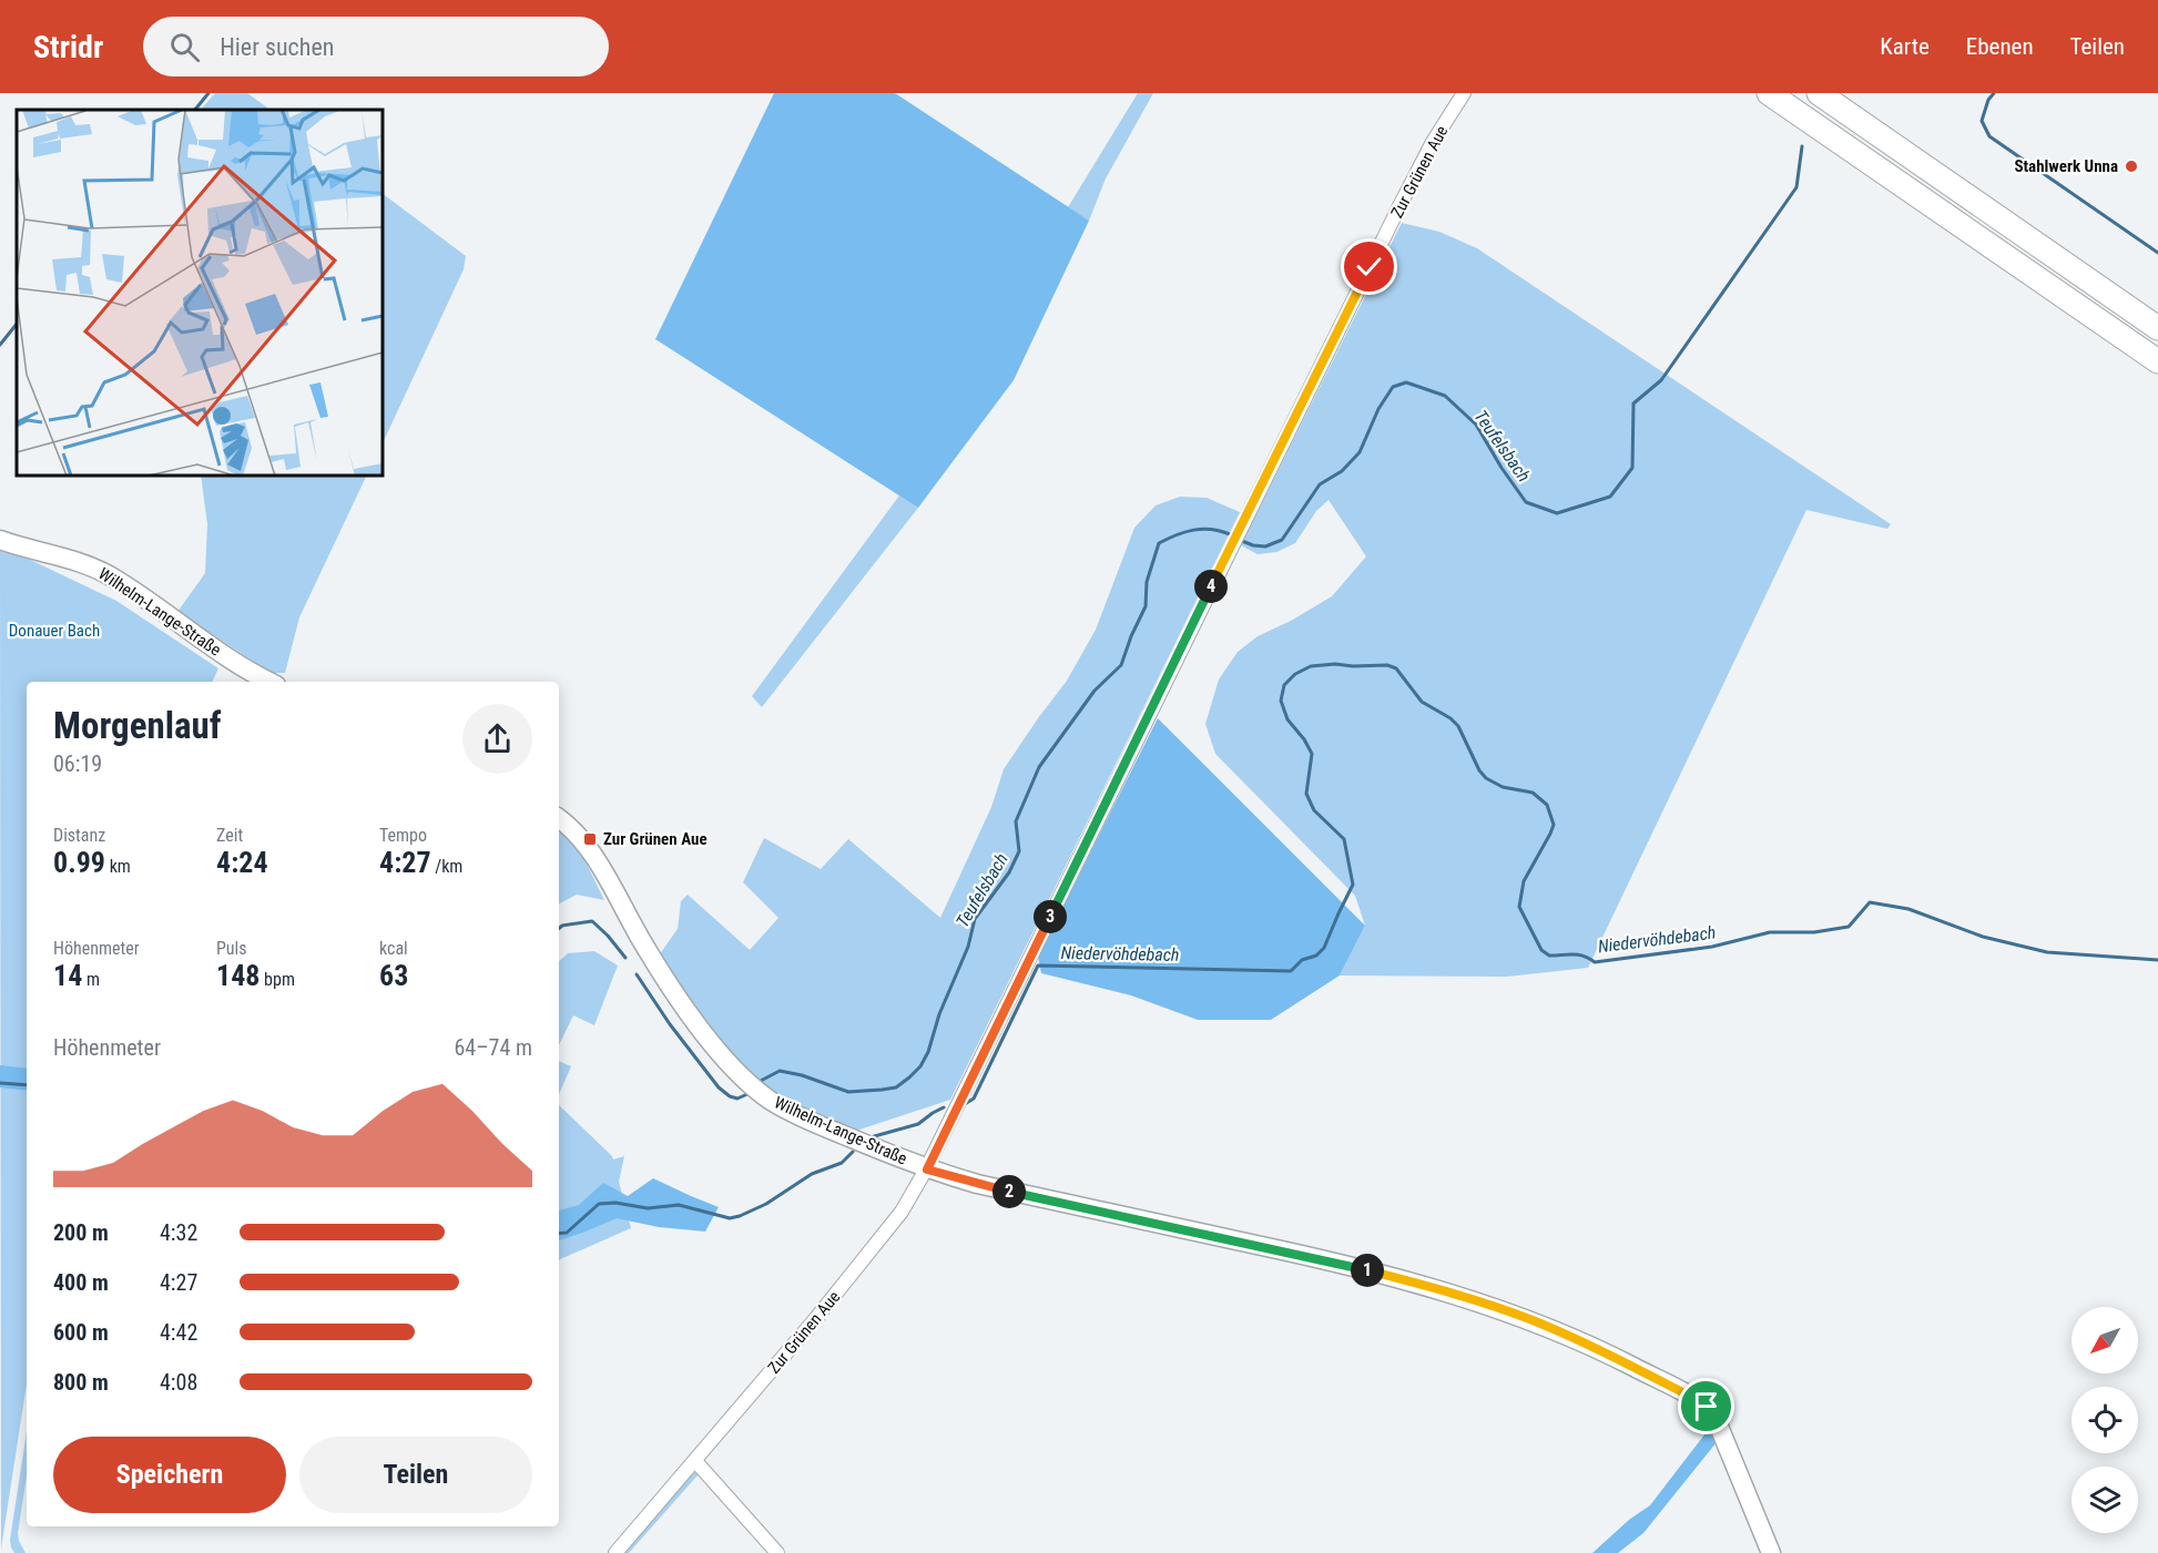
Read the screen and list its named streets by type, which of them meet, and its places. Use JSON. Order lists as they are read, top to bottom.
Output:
{
  "streets": {
    "street": ["Zur Grünen Aue", "Wilhelm-Lange-Straße"]
  },
  "crossings": [
    ["Zur Grünen Aue", "Wilhelm-Lange-Straße"]
  ],
  "water": ["Teufelsbach", "Niedervöhdebach"],
  "parks": ["Donauer Bach"],
  "places": {
    "other": ["Stahlwerk Unna"],
    "transit": ["Zur Grünen Aue"]
  },
  "north": "bottom left",
  "page": {
    "header": "Stridr",
    "search": "Hier suchen",
    "nav": ["Karte", "Ebenen", "Teilen"],
    "pins": [
      "4",
      "3",
      "2",
      "1"
    ],
    "heading": ["Morgenlauf", "06:19"],
    "stats": [
      ["Distanz", "0.99 km"],
      ["Zeit", "4:24"],
      ["Tempo", "4:27 /km"],
      ["Höhenmeter", "14 m"],
      ["Puls", "148 bpm"],
      ["kcal", "63"]
    ],
    "chart": ["Höhenmeter", "64–74 m"],
    "list": [
      {
        "name": "200 m",
        "note": "4:32"
      },
      {
        "name": "400 m",
        "note": "4:27"
      },
      {
        "name": "600 m",
        "note": "4:42"
      },
      {
        "name": "800 m",
        "note": "4:08"
      }
    ],
    "buttons": ["Speichern", "Teilen"]
  }
}
